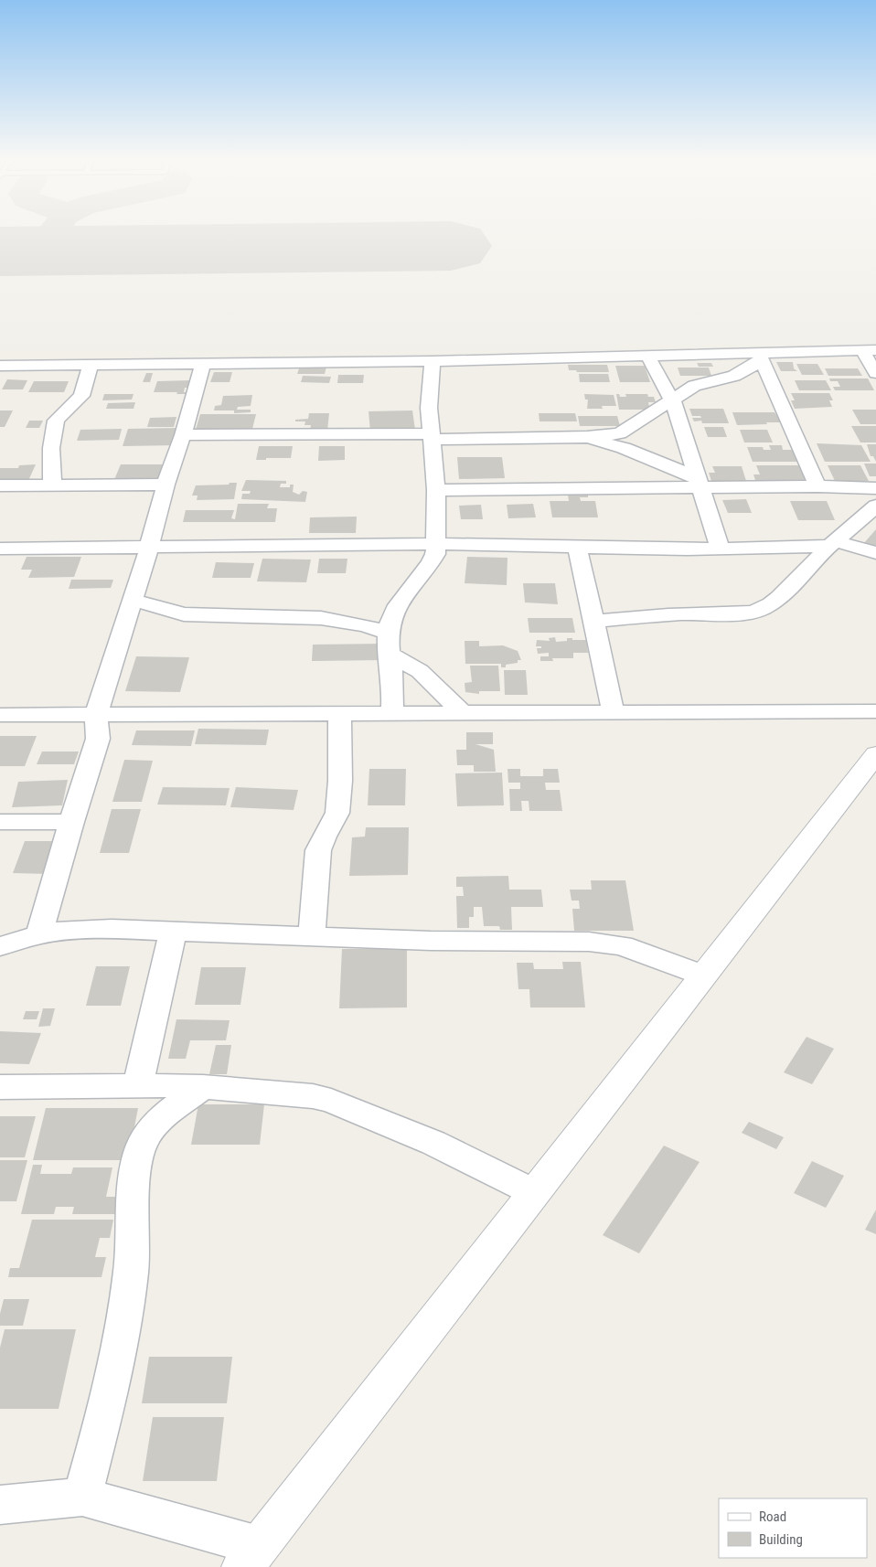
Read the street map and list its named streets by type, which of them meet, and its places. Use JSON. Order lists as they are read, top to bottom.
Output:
{
  "legend": ["Road", "Building"]
}
